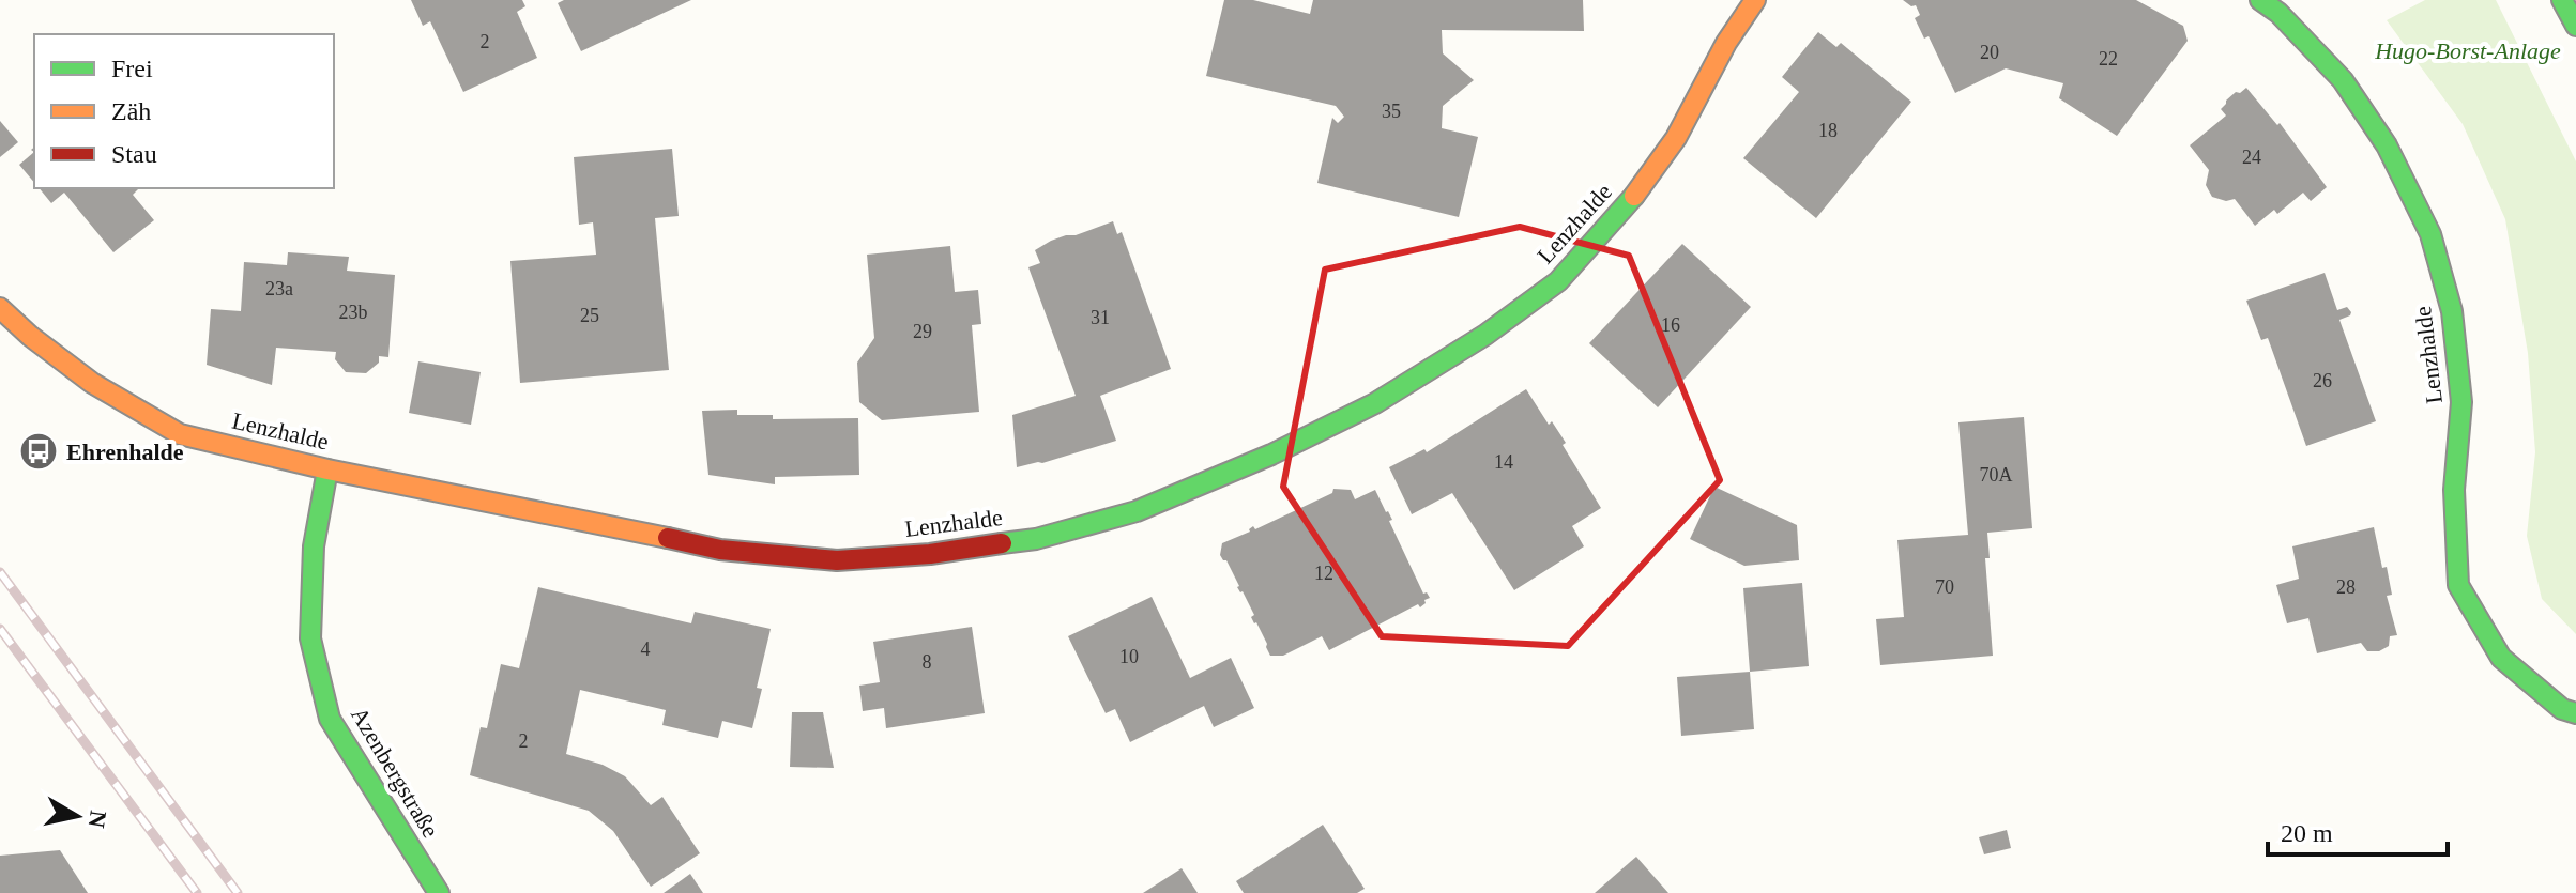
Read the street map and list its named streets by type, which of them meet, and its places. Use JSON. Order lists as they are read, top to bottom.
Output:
{
  "streets": {
    "street": ["Lenzhalde", "Azenbergstraße"]
  },
  "crossings": [
    ["Lenzhalde", "Azenbergstraße"]
  ],
  "parks": ["Hugo-Borst-Anlage"],
  "places": {
    "bus stop": ["Ehrenhalde"]
  },
  "house_numbers": [
    "2",
    "20",
    "22",
    "35",
    "18",
    "24",
    "23a",
    "23b",
    "25",
    "31",
    "16",
    "29",
    "26",
    "14",
    "70A",
    "12",
    "70",
    "28",
    "4",
    "10",
    "8",
    "2"
  ],
  "legend": ["Frei", "Zäh", "Stau"],
  "scale_bar": "20 m",
  "north": "right"
}
